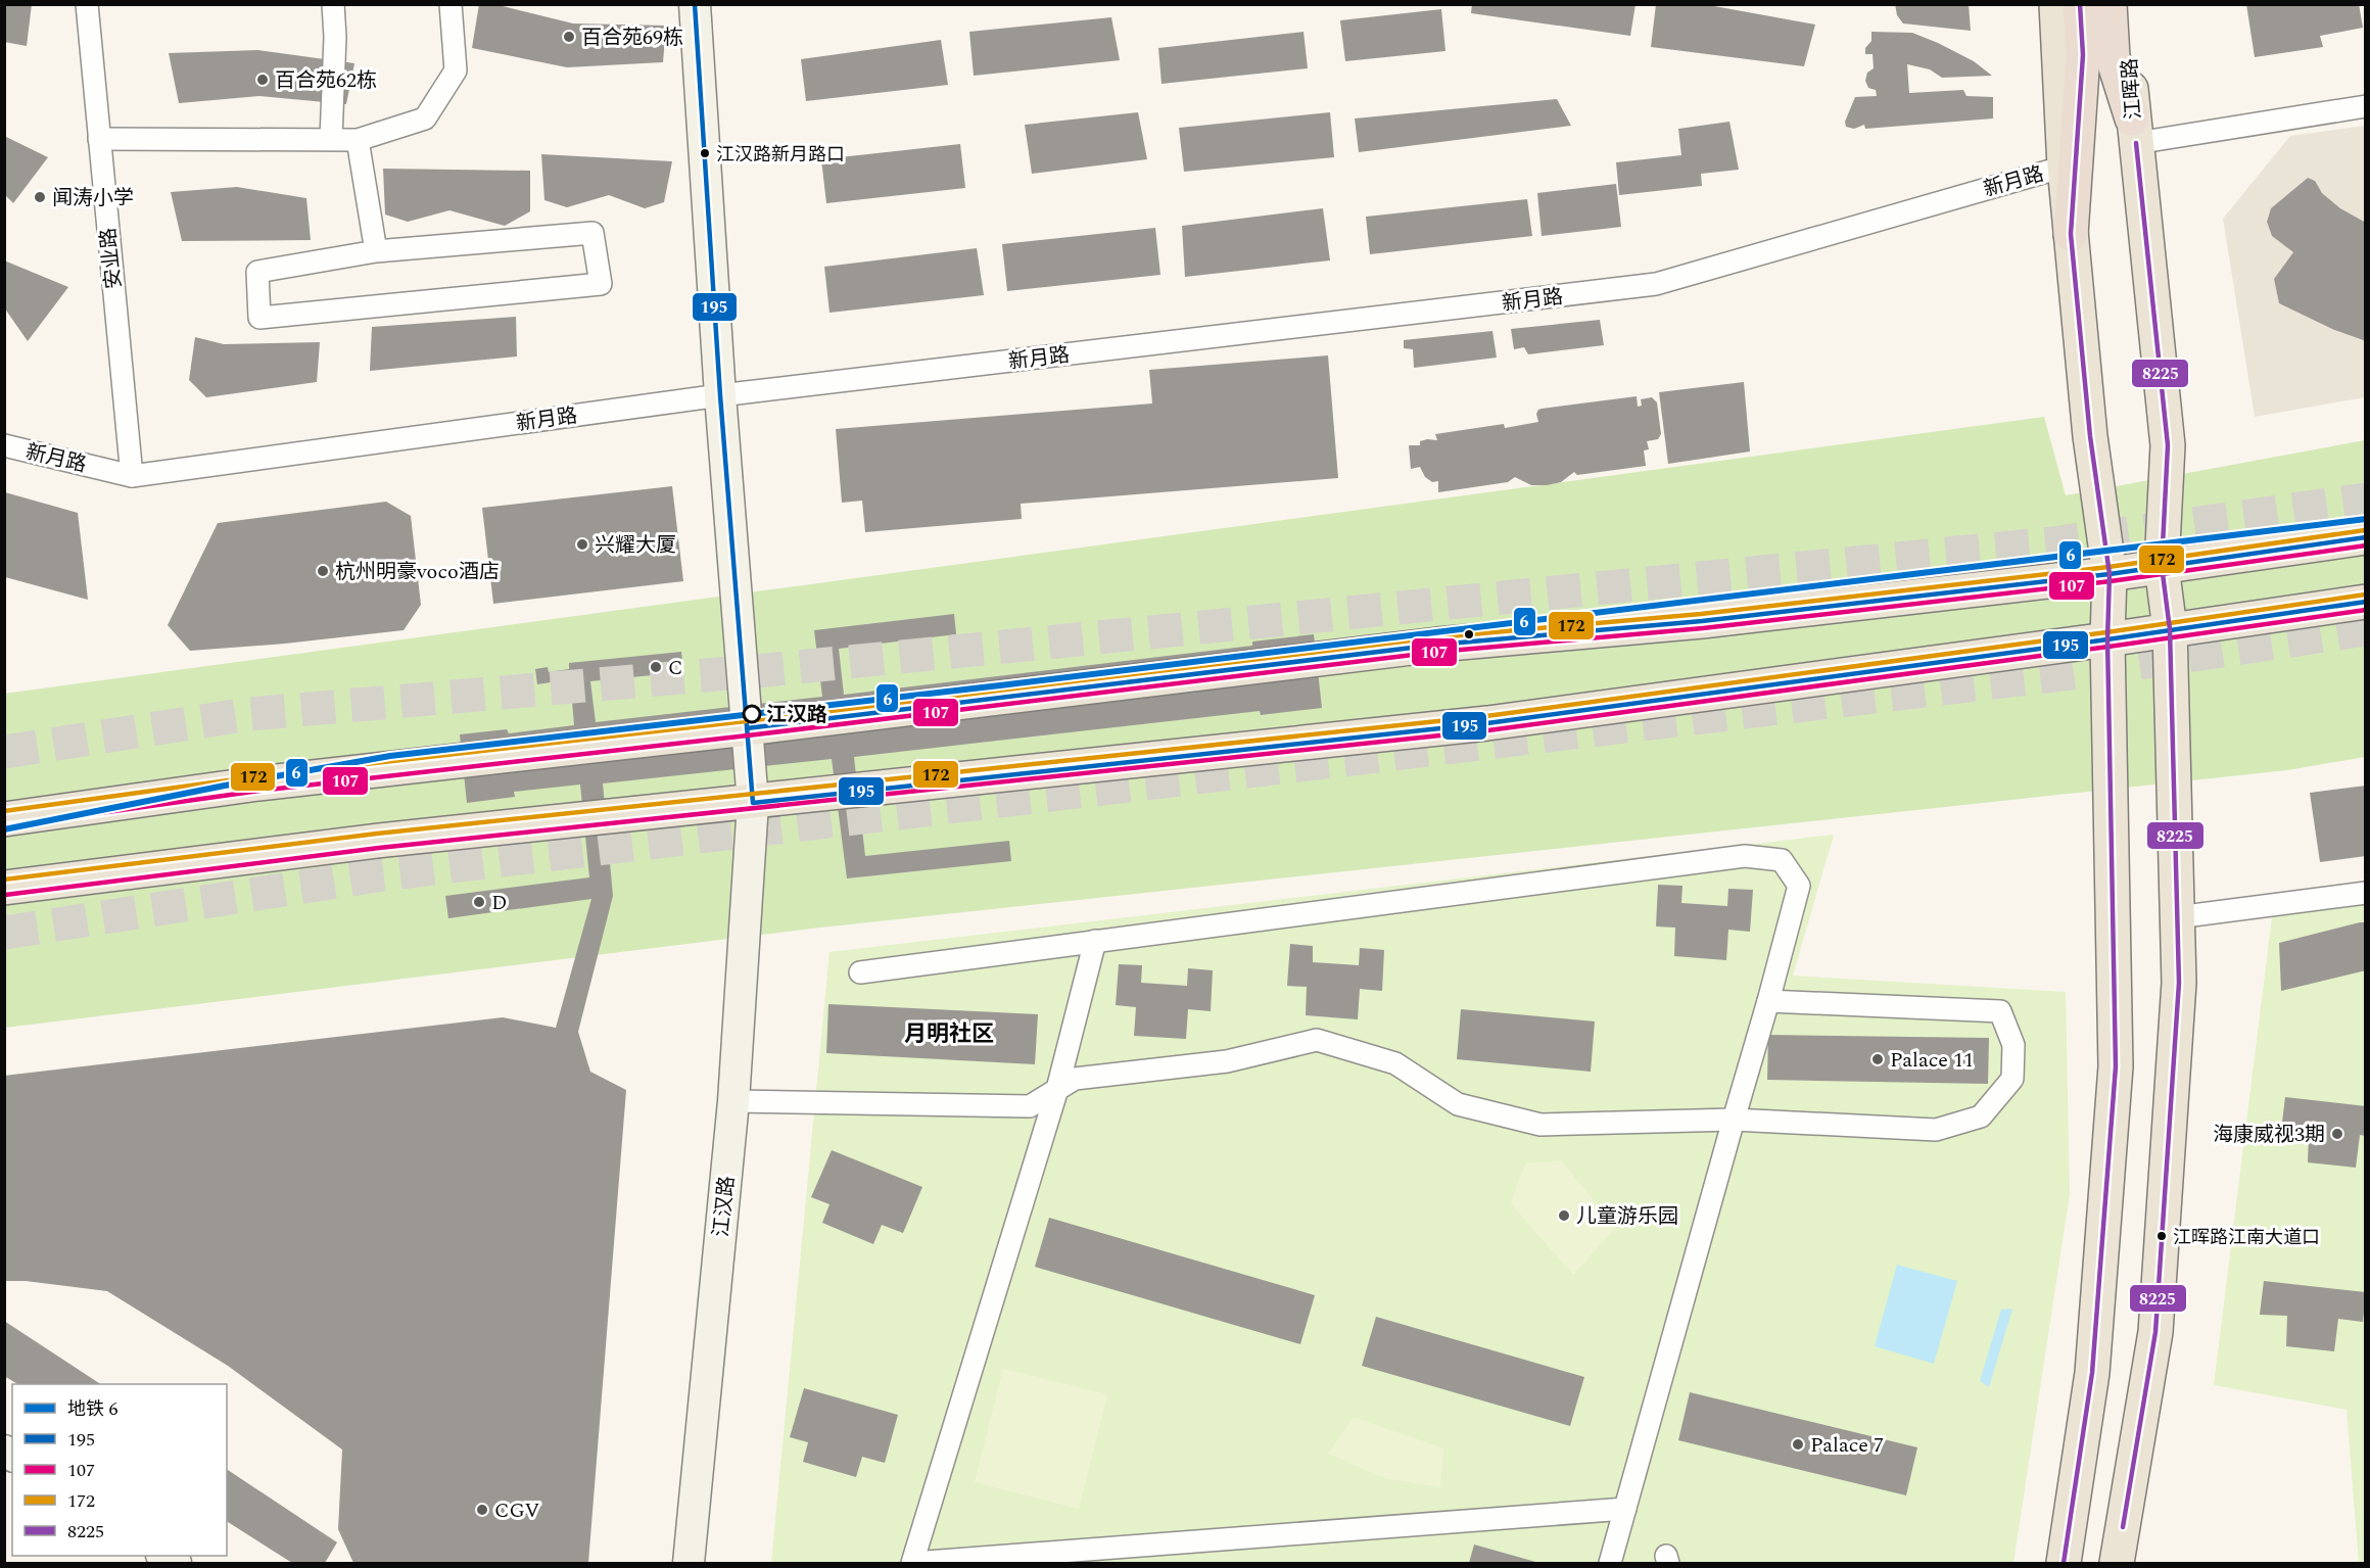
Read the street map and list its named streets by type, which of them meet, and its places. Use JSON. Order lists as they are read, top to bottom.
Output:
{
  "streets": {
    "main road": ["江晖路"],
    "street": ["新月路", "安业路", "江汉路"]
  },
  "crossings": [
    ["新月路", "安业路"],
    ["新月路", "江汉路"]
  ],
  "districts": ["月明社区"],
  "places": [
    "百合苑69栋",
    "百合苑62栋",
    "江汉路新月路口",
    "闻涛小学",
    "兴耀大厦",
    "杭州明豪voco酒店",
    "C",
    "江汉路",
    "D",
    "Palace 11",
    "海康威视3期",
    "儿童游乐园",
    "江晖路江南大道口",
    "Palace 7",
    "CGV"
  ],
  "lines": [
    "transit line 195",
    "transit line 8225",
    "metro line 6",
    "transit line 172",
    "transit line 107"
  ],
  "legend": [
    "地铁 6",
    "195",
    "107",
    "172",
    "8225"
  ]
}
